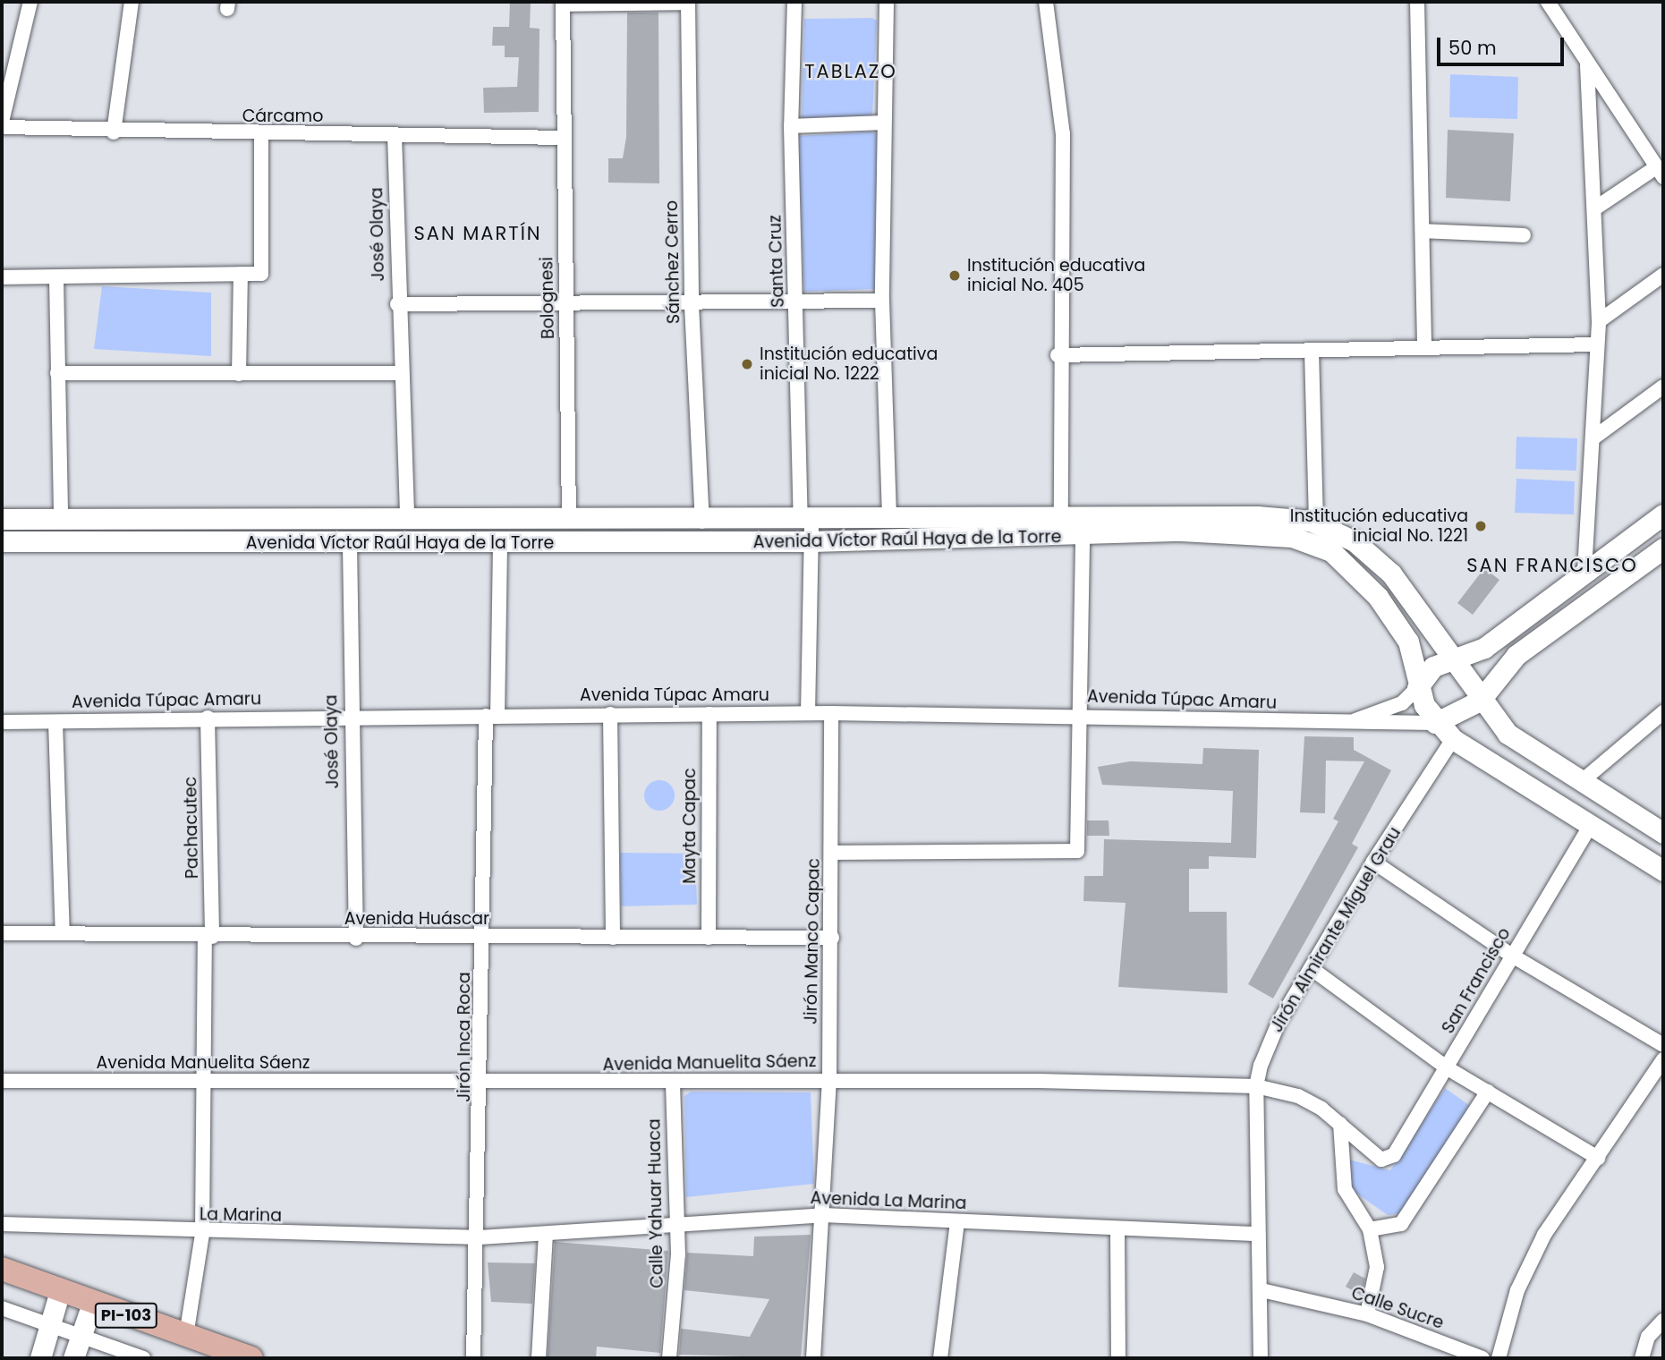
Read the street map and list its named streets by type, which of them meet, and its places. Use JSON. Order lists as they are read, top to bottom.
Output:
{
  "streets": {
    "main road": ["Avenida Víctor Raúl Haya de la Torre", "PI-103"],
    "street": [
      "Cárcamo",
      "José Olaya",
      "Santa Cruz",
      "Sánchez Cerro",
      "Bolognesi",
      "Avenida Túpac Amaru",
      "Mayta Capac",
      "Pachacutec",
      "Avenida Huáscar",
      "Jirón Almirante Miguel Grau",
      "Jirón Manco Capac",
      "San Francisco",
      "Jirón Inca Roca",
      "Avenida Manuelita Sáenz",
      "Avenida La Marina",
      "Calle Yahuar Huaca",
      "La Marina",
      "Calle Sucre"
    ]
  },
  "crossings": [
    ["Cárcamo", "José Olaya"],
    ["Cárcamo", "Bolognesi"],
    ["José Olaya", "Avenida Víctor Raúl Haya de la Torre"],
    ["José Olaya", "Avenida Túpac Amaru"],
    ["José Olaya", "Avenida Huáscar"],
    ["Santa Cruz", "Avenida Víctor Raúl Haya de la Torre"],
    ["Santa Cruz", "Avenida Túpac Amaru"],
    ["Sánchez Cerro", "Avenida Víctor Raúl Haya de la Torre"],
    ["Bolognesi", "Avenida Víctor Raúl Haya de la Torre"],
    ["Avenida Víctor Raúl Haya de la Torre", "Avenida Túpac Amaru"],
    ["Avenida Víctor Raúl Haya de la Torre", "Jirón Almirante Miguel Grau"],
    ["Avenida Víctor Raúl Haya de la Torre", "San Francisco"],
    ["Avenida Víctor Raúl Haya de la Torre", "Jirón Inca Roca"],
    ["Avenida Túpac Amaru", "Mayta Capac"],
    ["Avenida Túpac Amaru", "Pachacutec"],
    ["Avenida Túpac Amaru", "Jirón Manco Capac"],
    ["Avenida Túpac Amaru", "Jirón Inca Roca"],
    ["Mayta Capac", "Avenida Huáscar"],
    ["Pachacutec", "Avenida Huáscar"],
    ["Pachacutec", "Avenida Manuelita Sáenz"],
    ["Pachacutec", "La Marina"],
    ["Pachacutec", "PI-103"],
    ["Avenida Huáscar", "Jirón Manco Capac"],
    ["Avenida Huáscar", "Jirón Inca Roca"],
    ["Jirón Almirante Miguel Grau", "Avenida Manuelita Sáenz"],
    ["Jirón Almirante Miguel Grau", "Avenida La Marina"],
    ["Jirón Almirante Miguel Grau", "Calle Sucre"],
    ["Jirón Manco Capac", "Avenida Manuelita Sáenz"],
    ["Jirón Manco Capac", "Avenida La Marina"],
    ["San Francisco", "Avenida Manuelita Sáenz"],
    ["Jirón Inca Roca", "Avenida Manuelita Sáenz"],
    ["Jirón Inca Roca", "Avenida La Marina"],
    ["Jirón Inca Roca", "La Marina"],
    ["Avenida Manuelita Sáenz", "Calle Yahuar Huaca"],
    ["Avenida La Marina", "Calle Yahuar Huaca"],
    ["Avenida La Marina", "La Marina"]
  ],
  "districts": ["TABLAZO", "SAN MARTÍN", "SAN FRANCISCO"],
  "places": ["Institución educativa inicial No. 405", "Institución educativa inicial No. 1222", "Institución educativa inicial No. 1221"],
  "scale_bar": "50 m"
}
